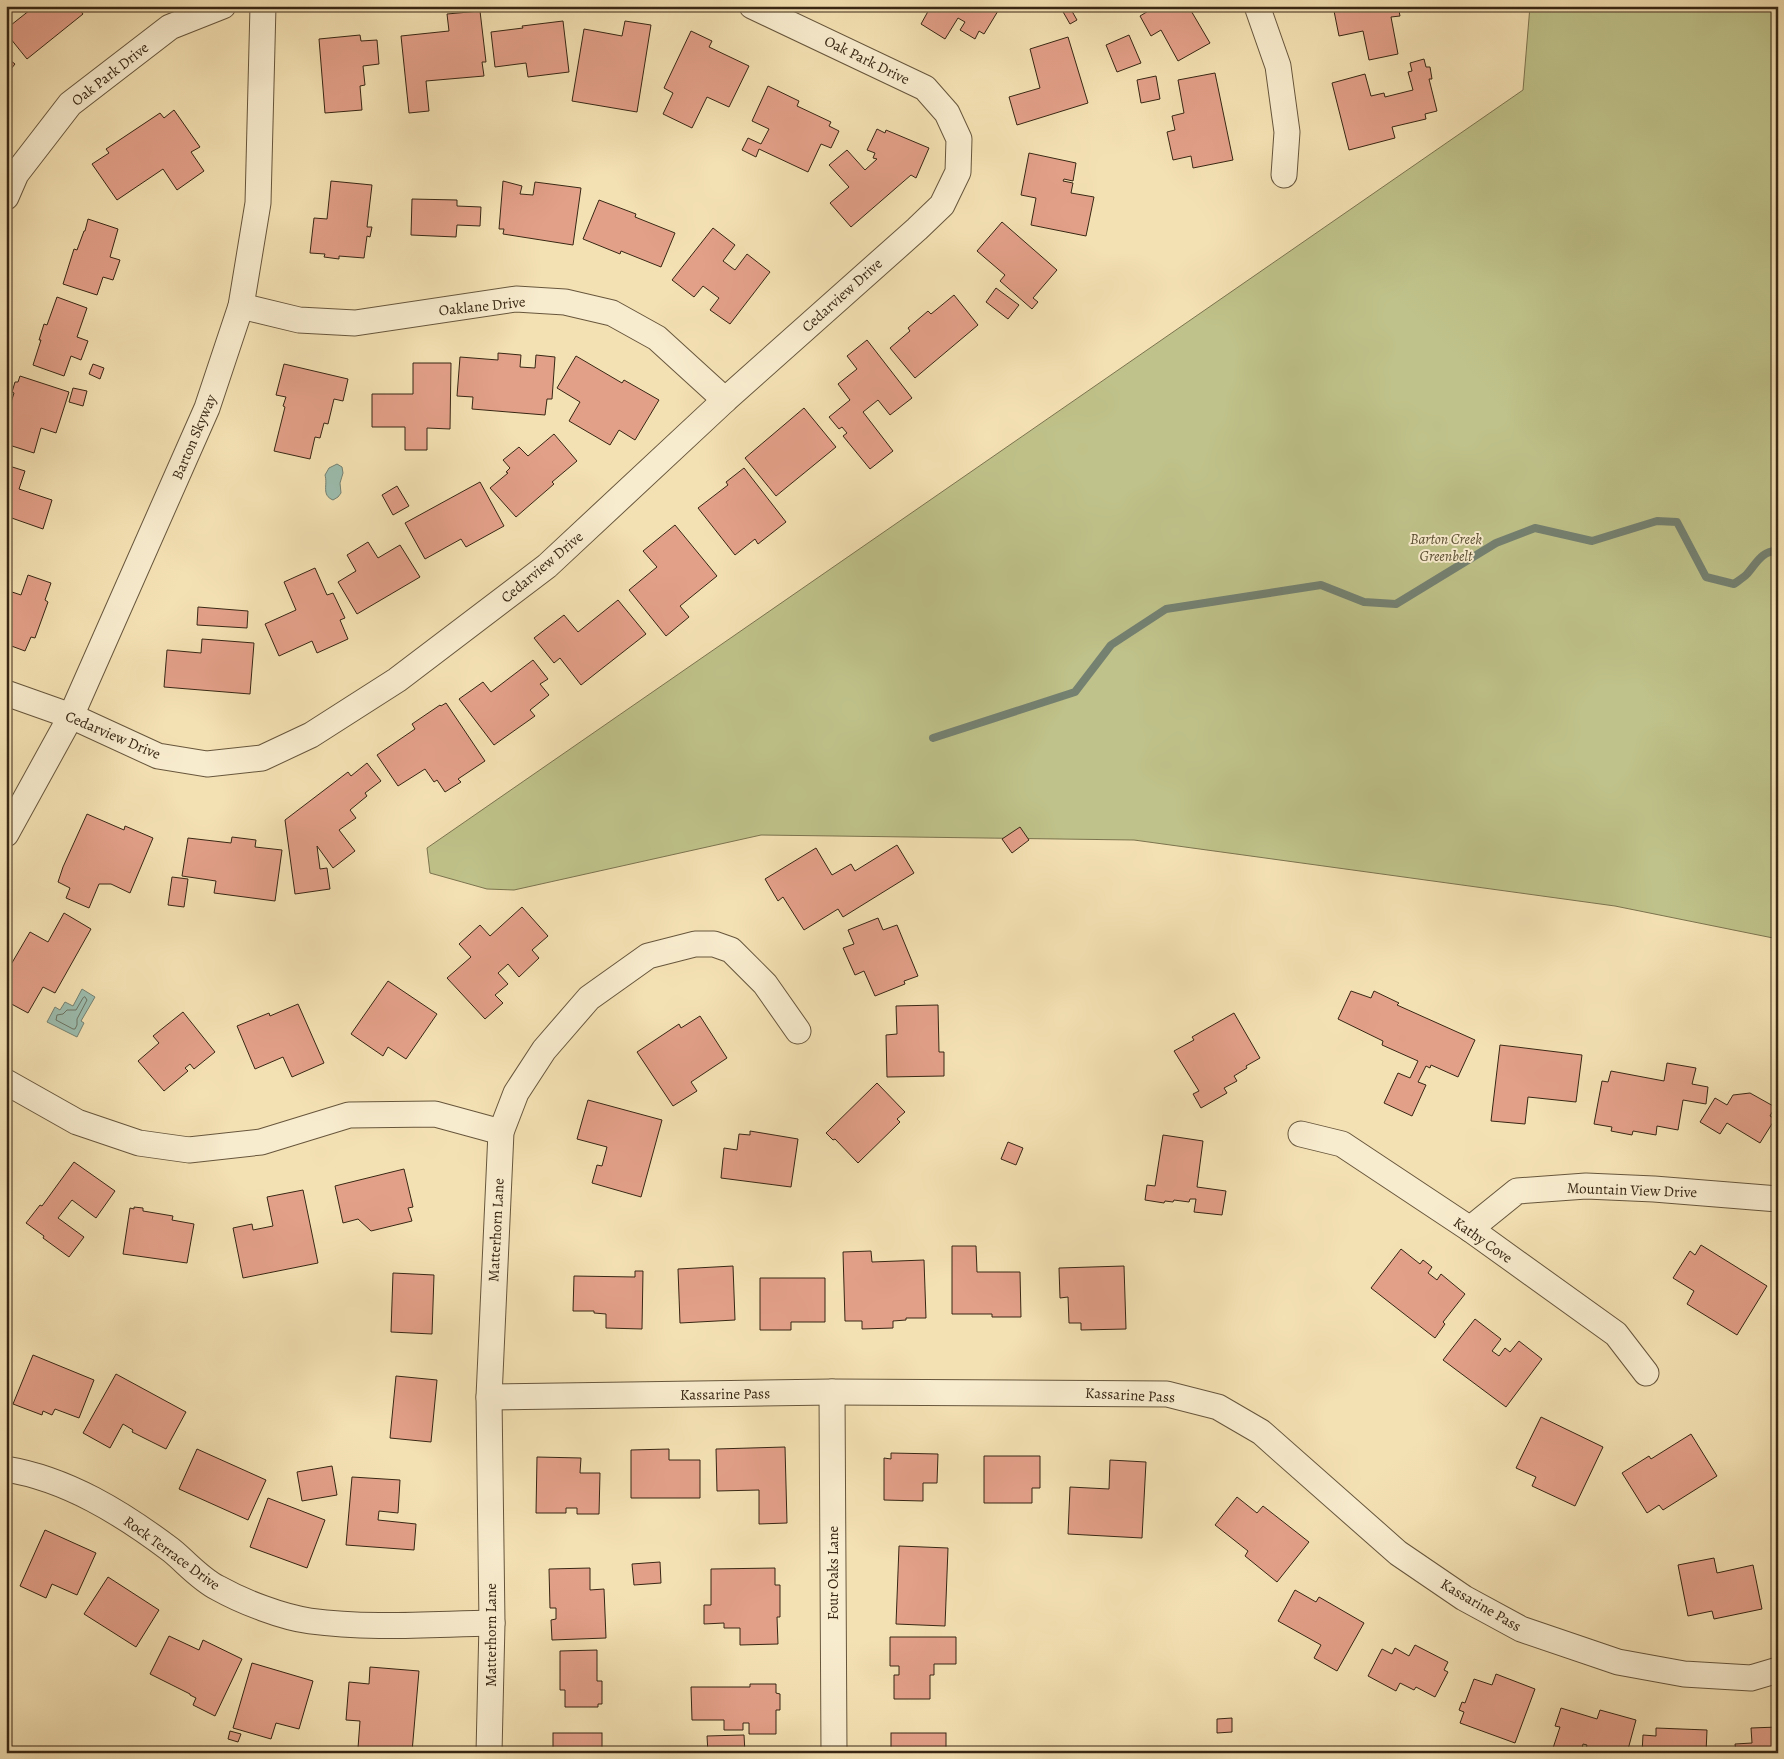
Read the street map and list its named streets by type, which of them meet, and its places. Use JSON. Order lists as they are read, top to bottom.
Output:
{
  "streets": {
    "street": [
      "Oak Park Drive",
      "Cedarview Drive",
      "Oaklane Drive",
      "Barton Skyway",
      "Mountain View Drive",
      "Matterhorn Lane",
      "Kathy Cove",
      "Kassarine Pass",
      "Rock Terrace Drive",
      "Four Oaks Lane"
    ]
  },
  "crossings": [
    ["Oak Park Drive", "Cedarview Drive"],
    ["Cedarview Drive", "Oaklane Drive"],
    ["Cedarview Drive", "Barton Skyway"],
    ["Oaklane Drive", "Barton Skyway"],
    ["Mountain View Drive", "Kathy Cove"],
    ["Matterhorn Lane", "Kassarine Pass"],
    ["Matterhorn Lane", "Rock Terrace Drive"],
    ["Kassarine Pass", "Four Oaks Lane"]
  ],
  "parks": ["Barton Creek Greenbelt"]
}
